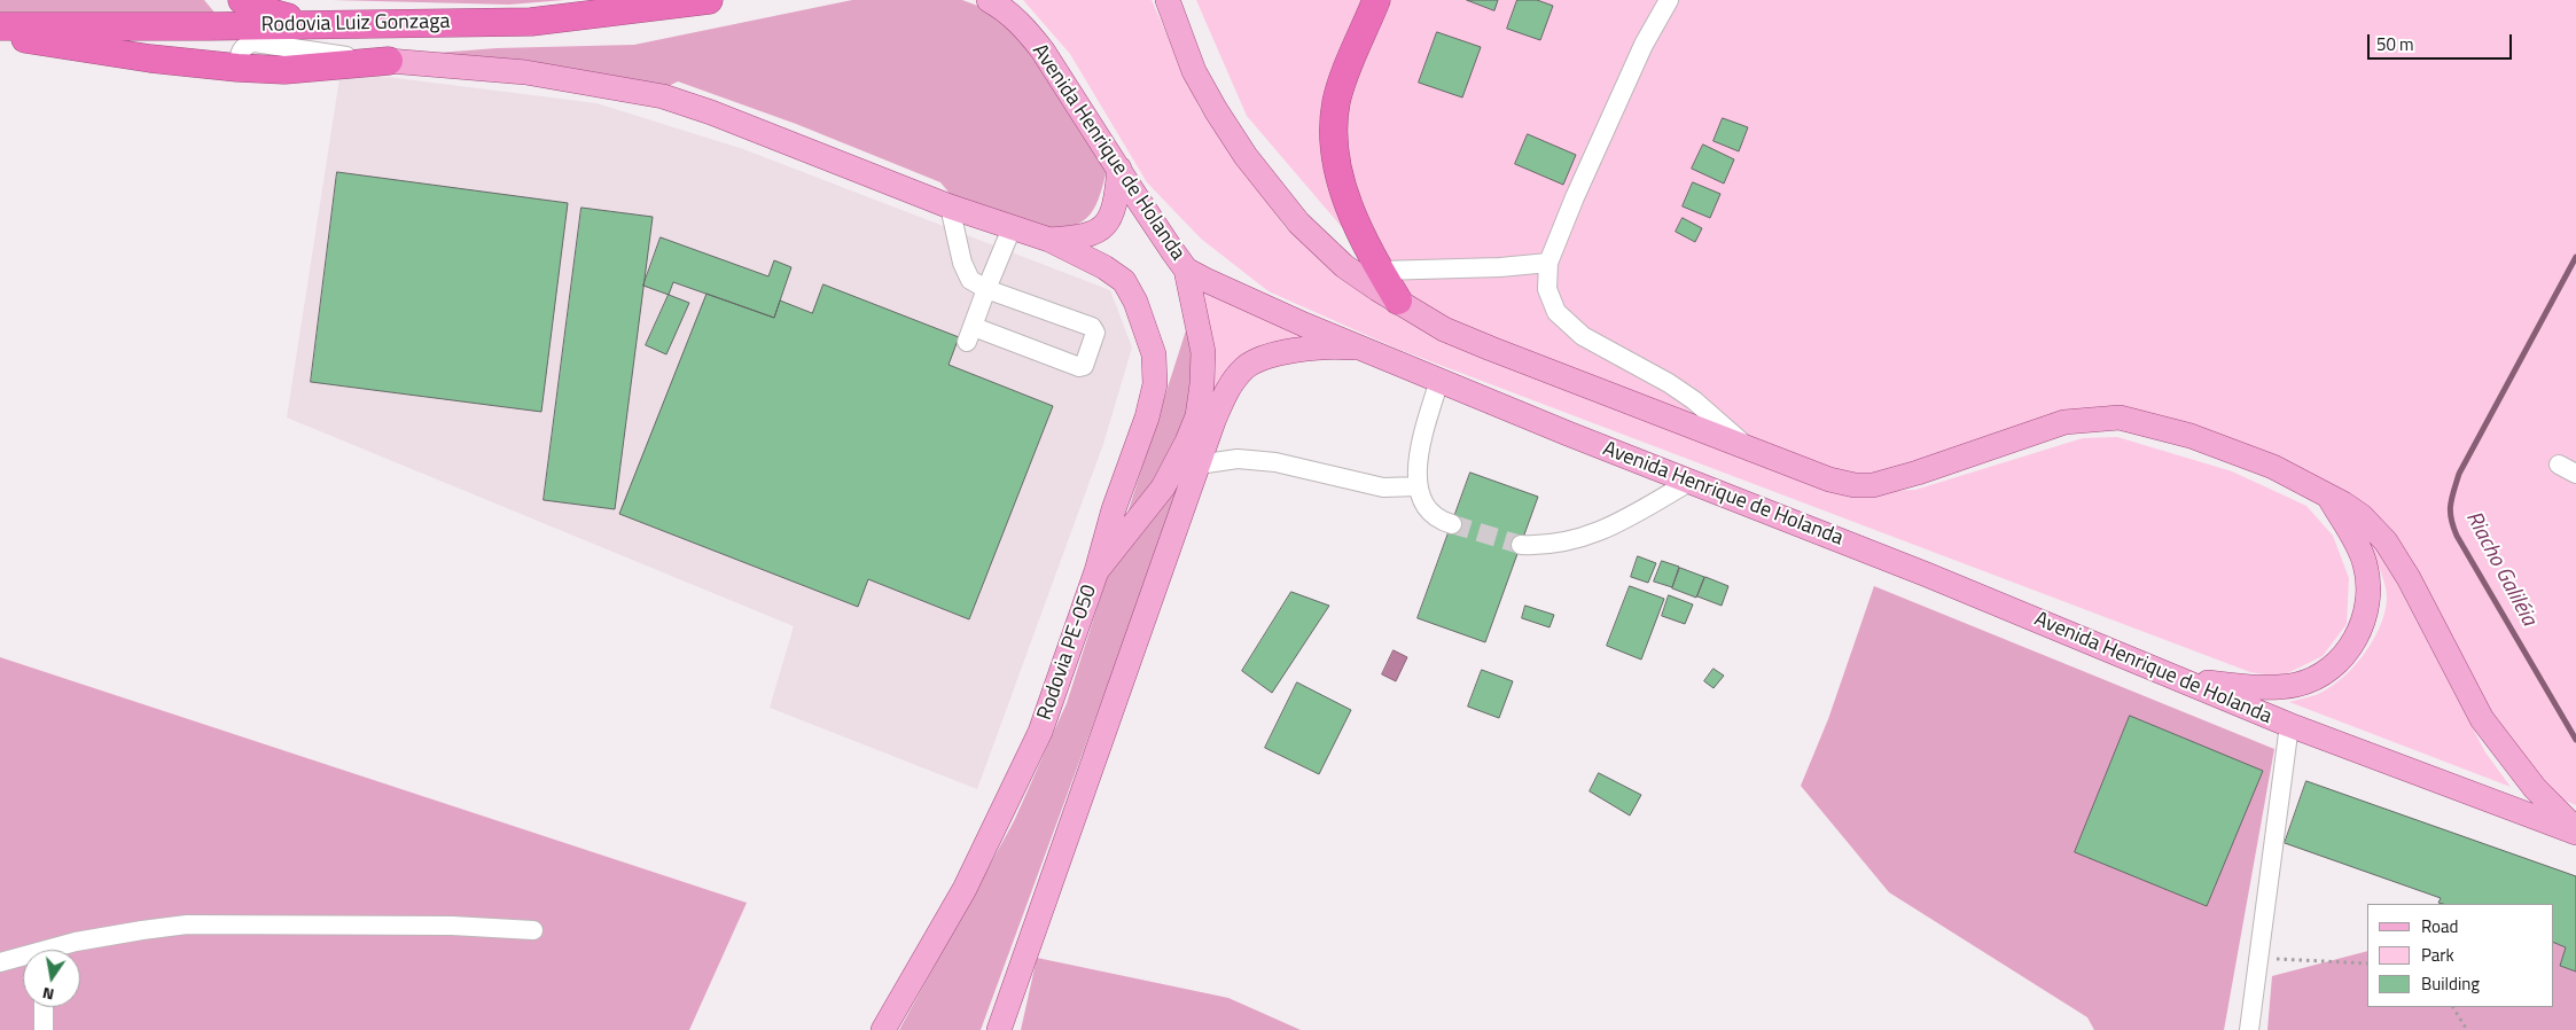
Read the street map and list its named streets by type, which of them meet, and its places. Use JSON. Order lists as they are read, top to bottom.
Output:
{
  "streets": {
    "highway": ["Rodovia Luiz Gonzaga"],
    "main road": ["Avenida Henrique de Holanda", "Rodovia PE-050"]
  },
  "crossings": [
    ["Avenida Henrique de Holanda", "Rodovia PE-050"]
  ],
  "water": ["Riacho Galiléia"],
  "legend": ["Road", "Park", "Building"],
  "scale_bar": "50 m",
  "north": "bottom"
}
